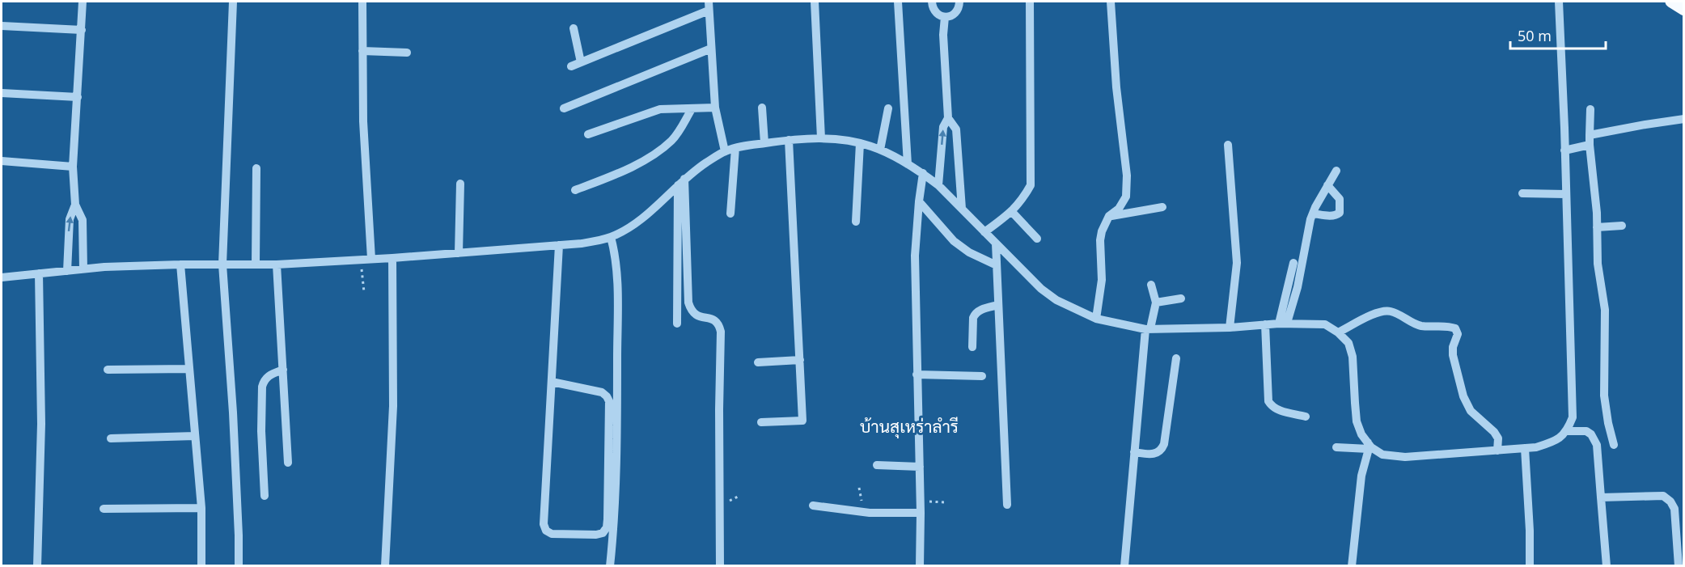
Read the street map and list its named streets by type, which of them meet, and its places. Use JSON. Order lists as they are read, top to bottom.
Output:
{
  "districts": ["บ้านสุเหร่าลำรี"],
  "scale_bar": "50 m"
}
